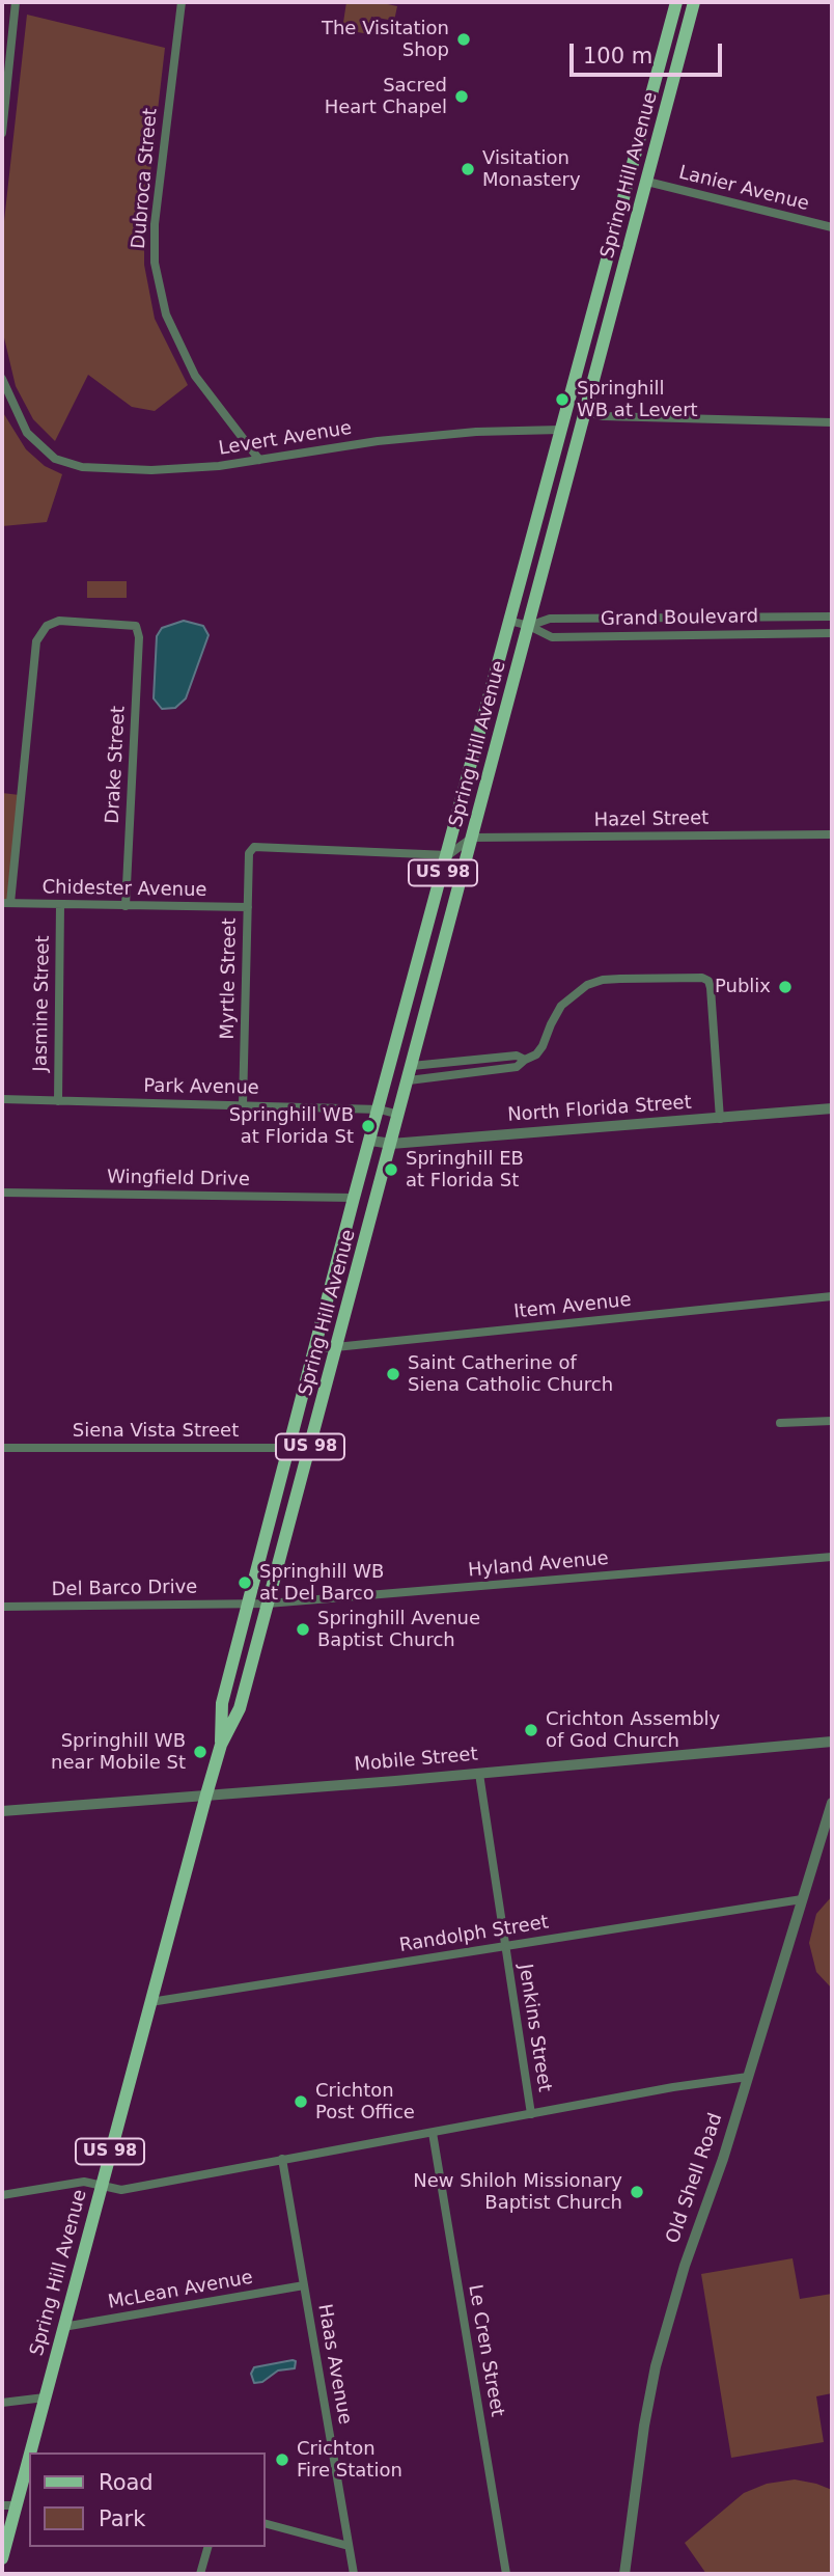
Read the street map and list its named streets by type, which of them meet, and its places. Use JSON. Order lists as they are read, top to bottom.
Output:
{
  "streets": {
    "main road": ["Spring Hill Avenue", "US 98"],
    "street": [
      "Dubroca Street",
      "Lanier Avenue",
      "Levert Avenue",
      "Grand Boulevard",
      "Drake Street",
      "Hazel Street",
      "Chidester Avenue",
      "Myrtle Street",
      "Jasmine Street",
      "Park Avenue",
      "North Florida Street",
      "Wingfield Drive",
      "Item Avenue",
      "Siena Vista Street",
      "Hyland Avenue",
      "Del Barco Drive",
      "Mobile Street",
      "Randolph Street",
      "Jenkins Street",
      "Old Shell Road",
      "McLean Avenue",
      "Le Cren Street",
      "Haas Avenue"
    ]
  },
  "crossings": [
    ["Spring Hill Avenue", "Lanier Avenue"],
    ["Spring Hill Avenue", "Levert Avenue"],
    ["Spring Hill Avenue", "Grand Boulevard"],
    ["Spring Hill Avenue", "Hazel Street"],
    ["Spring Hill Avenue", "Myrtle Street"],
    ["Spring Hill Avenue", "Park Avenue"],
    ["Spring Hill Avenue", "North Florida Street"],
    ["Spring Hill Avenue", "Wingfield Drive"],
    ["Spring Hill Avenue", "Item Avenue"],
    ["Spring Hill Avenue", "Siena Vista Street"],
    ["Spring Hill Avenue", "Hyland Avenue"],
    ["Spring Hill Avenue", "Del Barco Drive"],
    ["Spring Hill Avenue", "Mobile Street"],
    ["Spring Hill Avenue", "Randolph Street"],
    ["Spring Hill Avenue", "McLean Avenue"],
    ["Dubroca Street", "Levert Avenue"],
    ["Drake Street", "Chidester Avenue"],
    ["Chidester Avenue", "Myrtle Street"],
    ["Chidester Avenue", "Jasmine Street"],
    ["Myrtle Street", "Park Avenue"],
    ["Jasmine Street", "Park Avenue"],
    ["Hyland Avenue", "Del Barco Drive"],
    ["Mobile Street", "Jenkins Street"],
    ["Randolph Street", "Jenkins Street"],
    ["Randolph Street", "Old Shell Road"],
    ["McLean Avenue", "Haas Avenue"]
  ],
  "places": [
    "The Visitation Shop",
    "Sacred Heart Chapel",
    "Visitation Monastery",
    "Springhill WB at Levert",
    "Publix",
    "Springhill WB at Florida St",
    "Springhill EB at Florida St",
    "Saint Catherine of Siena Catholic Church",
    "Springhill WB at Del Barco",
    "Springhill Avenue Baptist Church",
    "Crichton Assembly of God Church",
    "Springhill WB near Mobile St",
    "Crichton Post Office",
    "New Shiloh Missionary Baptist Church",
    "Crichton Fire Station"
  ],
  "legend": ["Road", "Park"],
  "scale_bar": "100 m"
}
